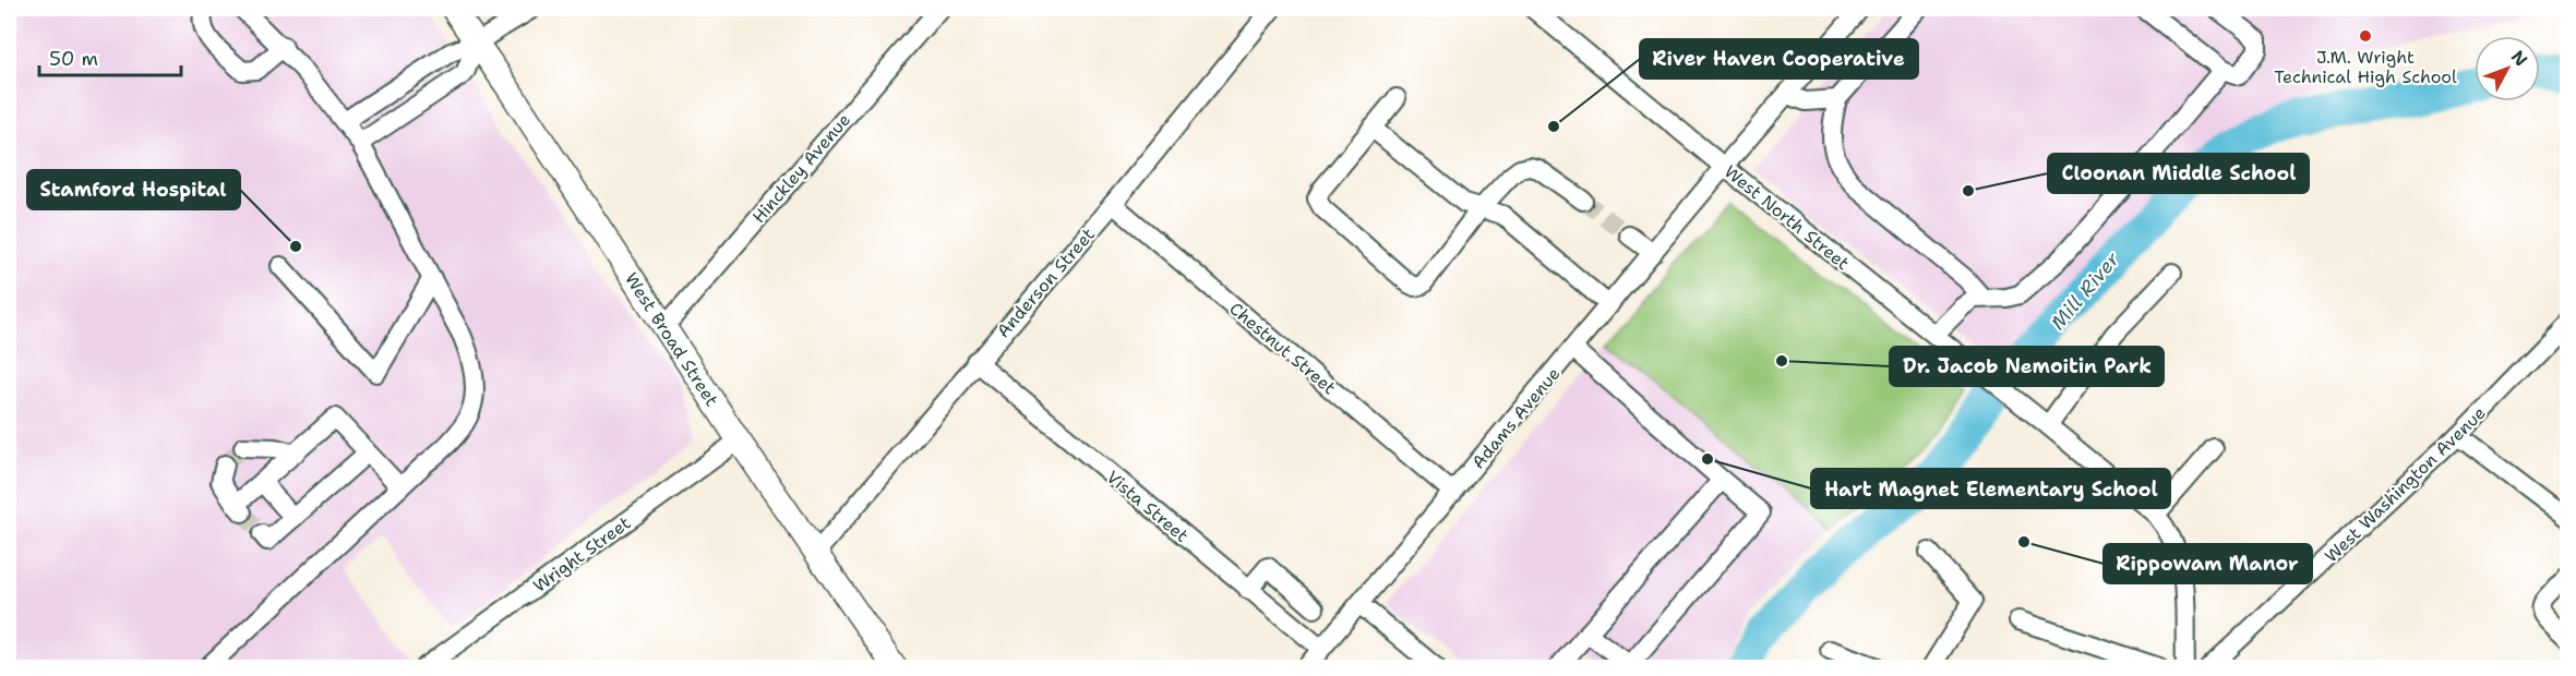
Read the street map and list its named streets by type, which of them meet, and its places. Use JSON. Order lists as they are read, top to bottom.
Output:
{
  "streets": {
    "main road": ["West Broad Street"],
    "street": [
      "Hinckley Avenue",
      "West North Street",
      "Anderson Street",
      "Chestnut Street",
      "Adams Avenue",
      "West Washington Avenue",
      "Vista Street",
      "Wright Street"
    ]
  },
  "crossings": [
    ["Hinckley Avenue", "West Broad Street"],
    ["West North Street", "Adams Avenue"],
    ["Anderson Street", "West Broad Street"],
    ["Anderson Street", "Chestnut Street"],
    ["Anderson Street", "Vista Street"],
    ["West Broad Street", "Wright Street"],
    ["Chestnut Street", "Adams Avenue"],
    ["Adams Avenue", "Vista Street"]
  ],
  "water": ["Mill River"],
  "places": [
    "J.M. Wright Technical High School",
    "River Haven Cooperative",
    "Cloonan Middle School",
    "Stamford Hospital",
    "Dr. Jacob Nemoitin Park",
    "Hart Magnet Elementary School",
    "Rippowam Manor"
  ],
  "scale_bar": "50 m",
  "north": "top right"
}
